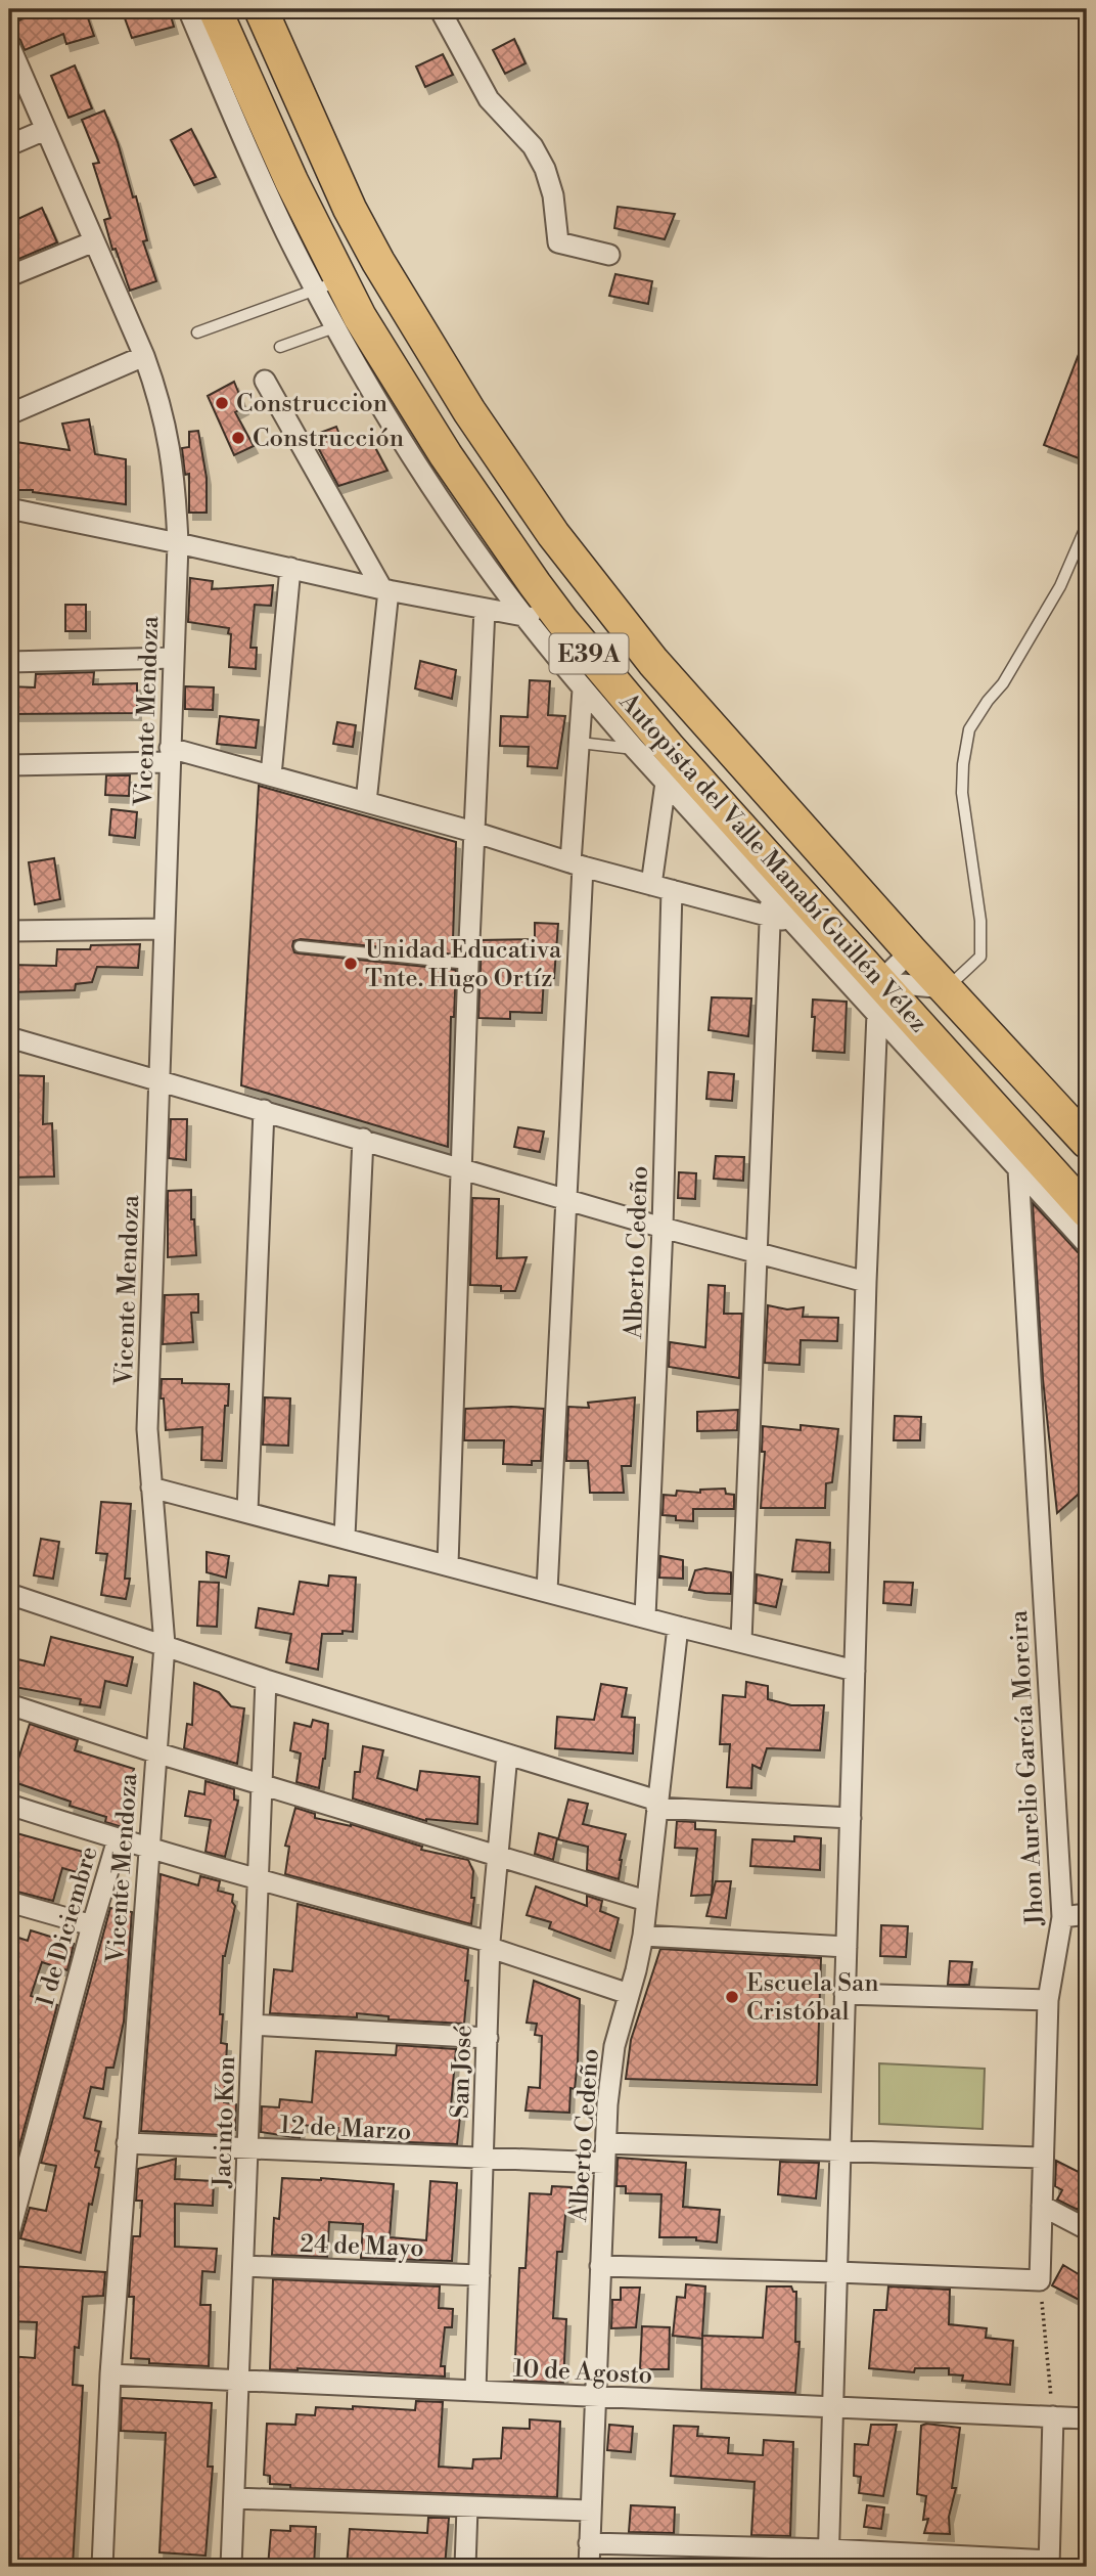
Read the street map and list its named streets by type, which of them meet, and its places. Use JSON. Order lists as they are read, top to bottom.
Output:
{
  "streets": {
    "main road": ["E39A", "Autopista del Valle Manabí Guillén Vélez"],
    "street": [
      "Vicente Mendoza",
      "Alberto Cedeño",
      "Jhon Aurelio García Moreira",
      "1 de Diciembre",
      "San José",
      "Jacinto Kon",
      "12 de Marzo",
      "24 de Mayo",
      "10 de Agosto"
    ]
  },
  "crossings": [
    ["Vicente Mendoza", "12 de Marzo"],
    ["Vicente Mendoza", "10 de Agosto"],
    ["Autopista del Valle Manabí Guillén Vélez", "Jhon Aurelio García Moreira"],
    ["Alberto Cedeño", "12 de Marzo"],
    ["Alberto Cedeño", "10 de Agosto"],
    ["Jhon Aurelio García Moreira", "12 de Marzo"],
    ["San José", "12 de Marzo"],
    ["San José", "24 de Mayo"],
    ["San José", "10 de Agosto"],
    ["Jacinto Kon", "12 de Marzo"],
    ["Jacinto Kon", "24 de Mayo"],
    ["Jacinto Kon", "10 de Agosto"]
  ],
  "places": [
    "Construccion",
    "Construcción",
    "Unidad Educativa Tnte. Hugo Ortíz",
    "Escuela San Cristóbal"
  ]
}
